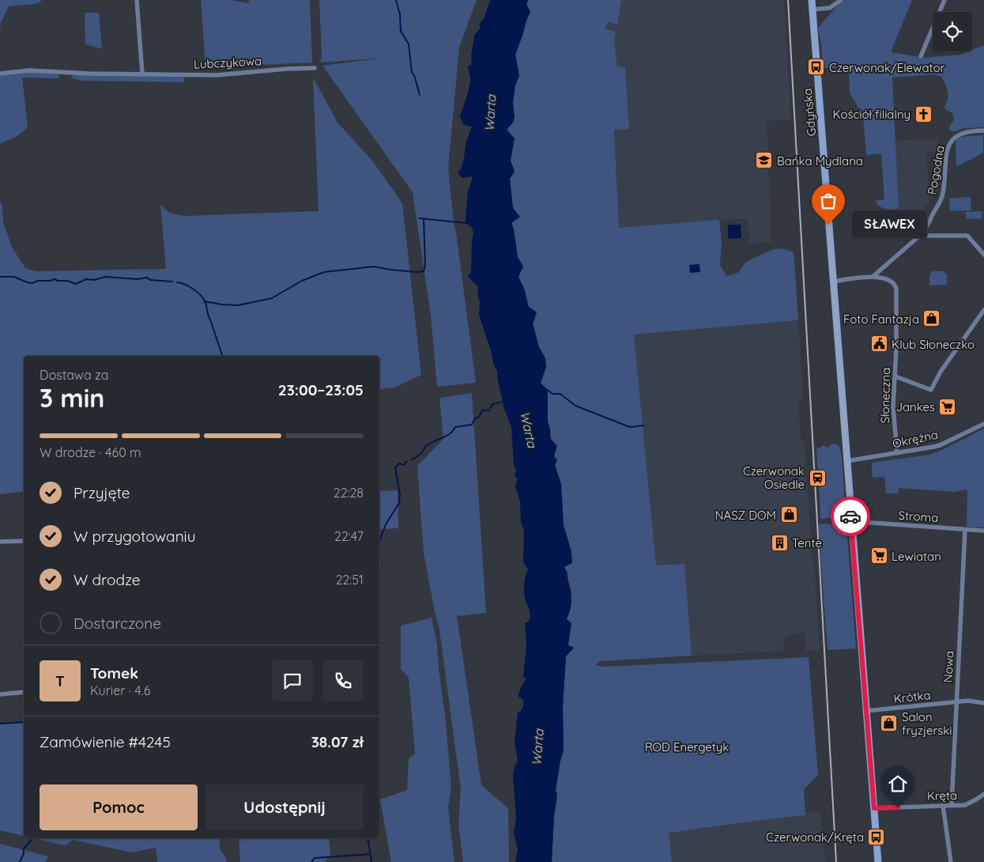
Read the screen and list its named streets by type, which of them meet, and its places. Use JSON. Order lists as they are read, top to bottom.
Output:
{
  "streets": {
    "main road": ["Gdyńska"],
    "street": [
      "Lubczykowa",
      "Pogodna",
      "Słoneczna",
      "Okrężna",
      "Stroma",
      "Nowa",
      "Krótka",
      "Kręta"
    ]
  },
  "crossings": [
    ["Gdyńska", "Słoneczna"],
    ["Gdyńska", "Okrężna"],
    ["Gdyńska", "Stroma"],
    ["Gdyńska", "Krótka"],
    ["Gdyńska", "Kręta"],
    ["Pogodna", "Słoneczna"],
    ["Słoneczna", "Okrężna"],
    ["Stroma", "Nowa"],
    ["Nowa", "Krótka"],
    ["Nowa", "Kręta"]
  ],
  "water": ["Warta"],
  "parks": ["ROD Energetyk"],
  "places": {
    "bus stop": ["Czerwonak/Elewator", "Czerwonak/Kręta"],
    "church": ["Kościół filialny"],
    "school or university": ["Bańka Mydlana"],
    "other": ["SŁAWEX"],
    "shop": ["Foto Fantazja", "NASZ DOM", "Salon fryzjerski"],
    "public building": ["Klub Słoneczko"],
    "supermarket": ["Jankes", "Lewiatan"],
    "station": ["Czerwonak Osiedle"],
    "building": ["Tente"]
  },
  "page": {
    "bubble": "SŁAWEX",
    "heading": ["3 min", "Dostawa za", "23:00–23:05"],
    "panel": [
      "Tomek",
      "Kurier · 4.6",
      "Zamówienie #4245",
      "38.07 zł"
    ],
    "bar": "W drodze · 460 m",
    "list": [
      ["Przyjęte", "22:28"],
      ["W przygotowaniu", "22:47"],
      ["W drodze", "22:51"],
      "Dostarczone"
    ],
    "round": "T",
    "buttons": ["Pomoc", "Udostępnij"]
  }
}
